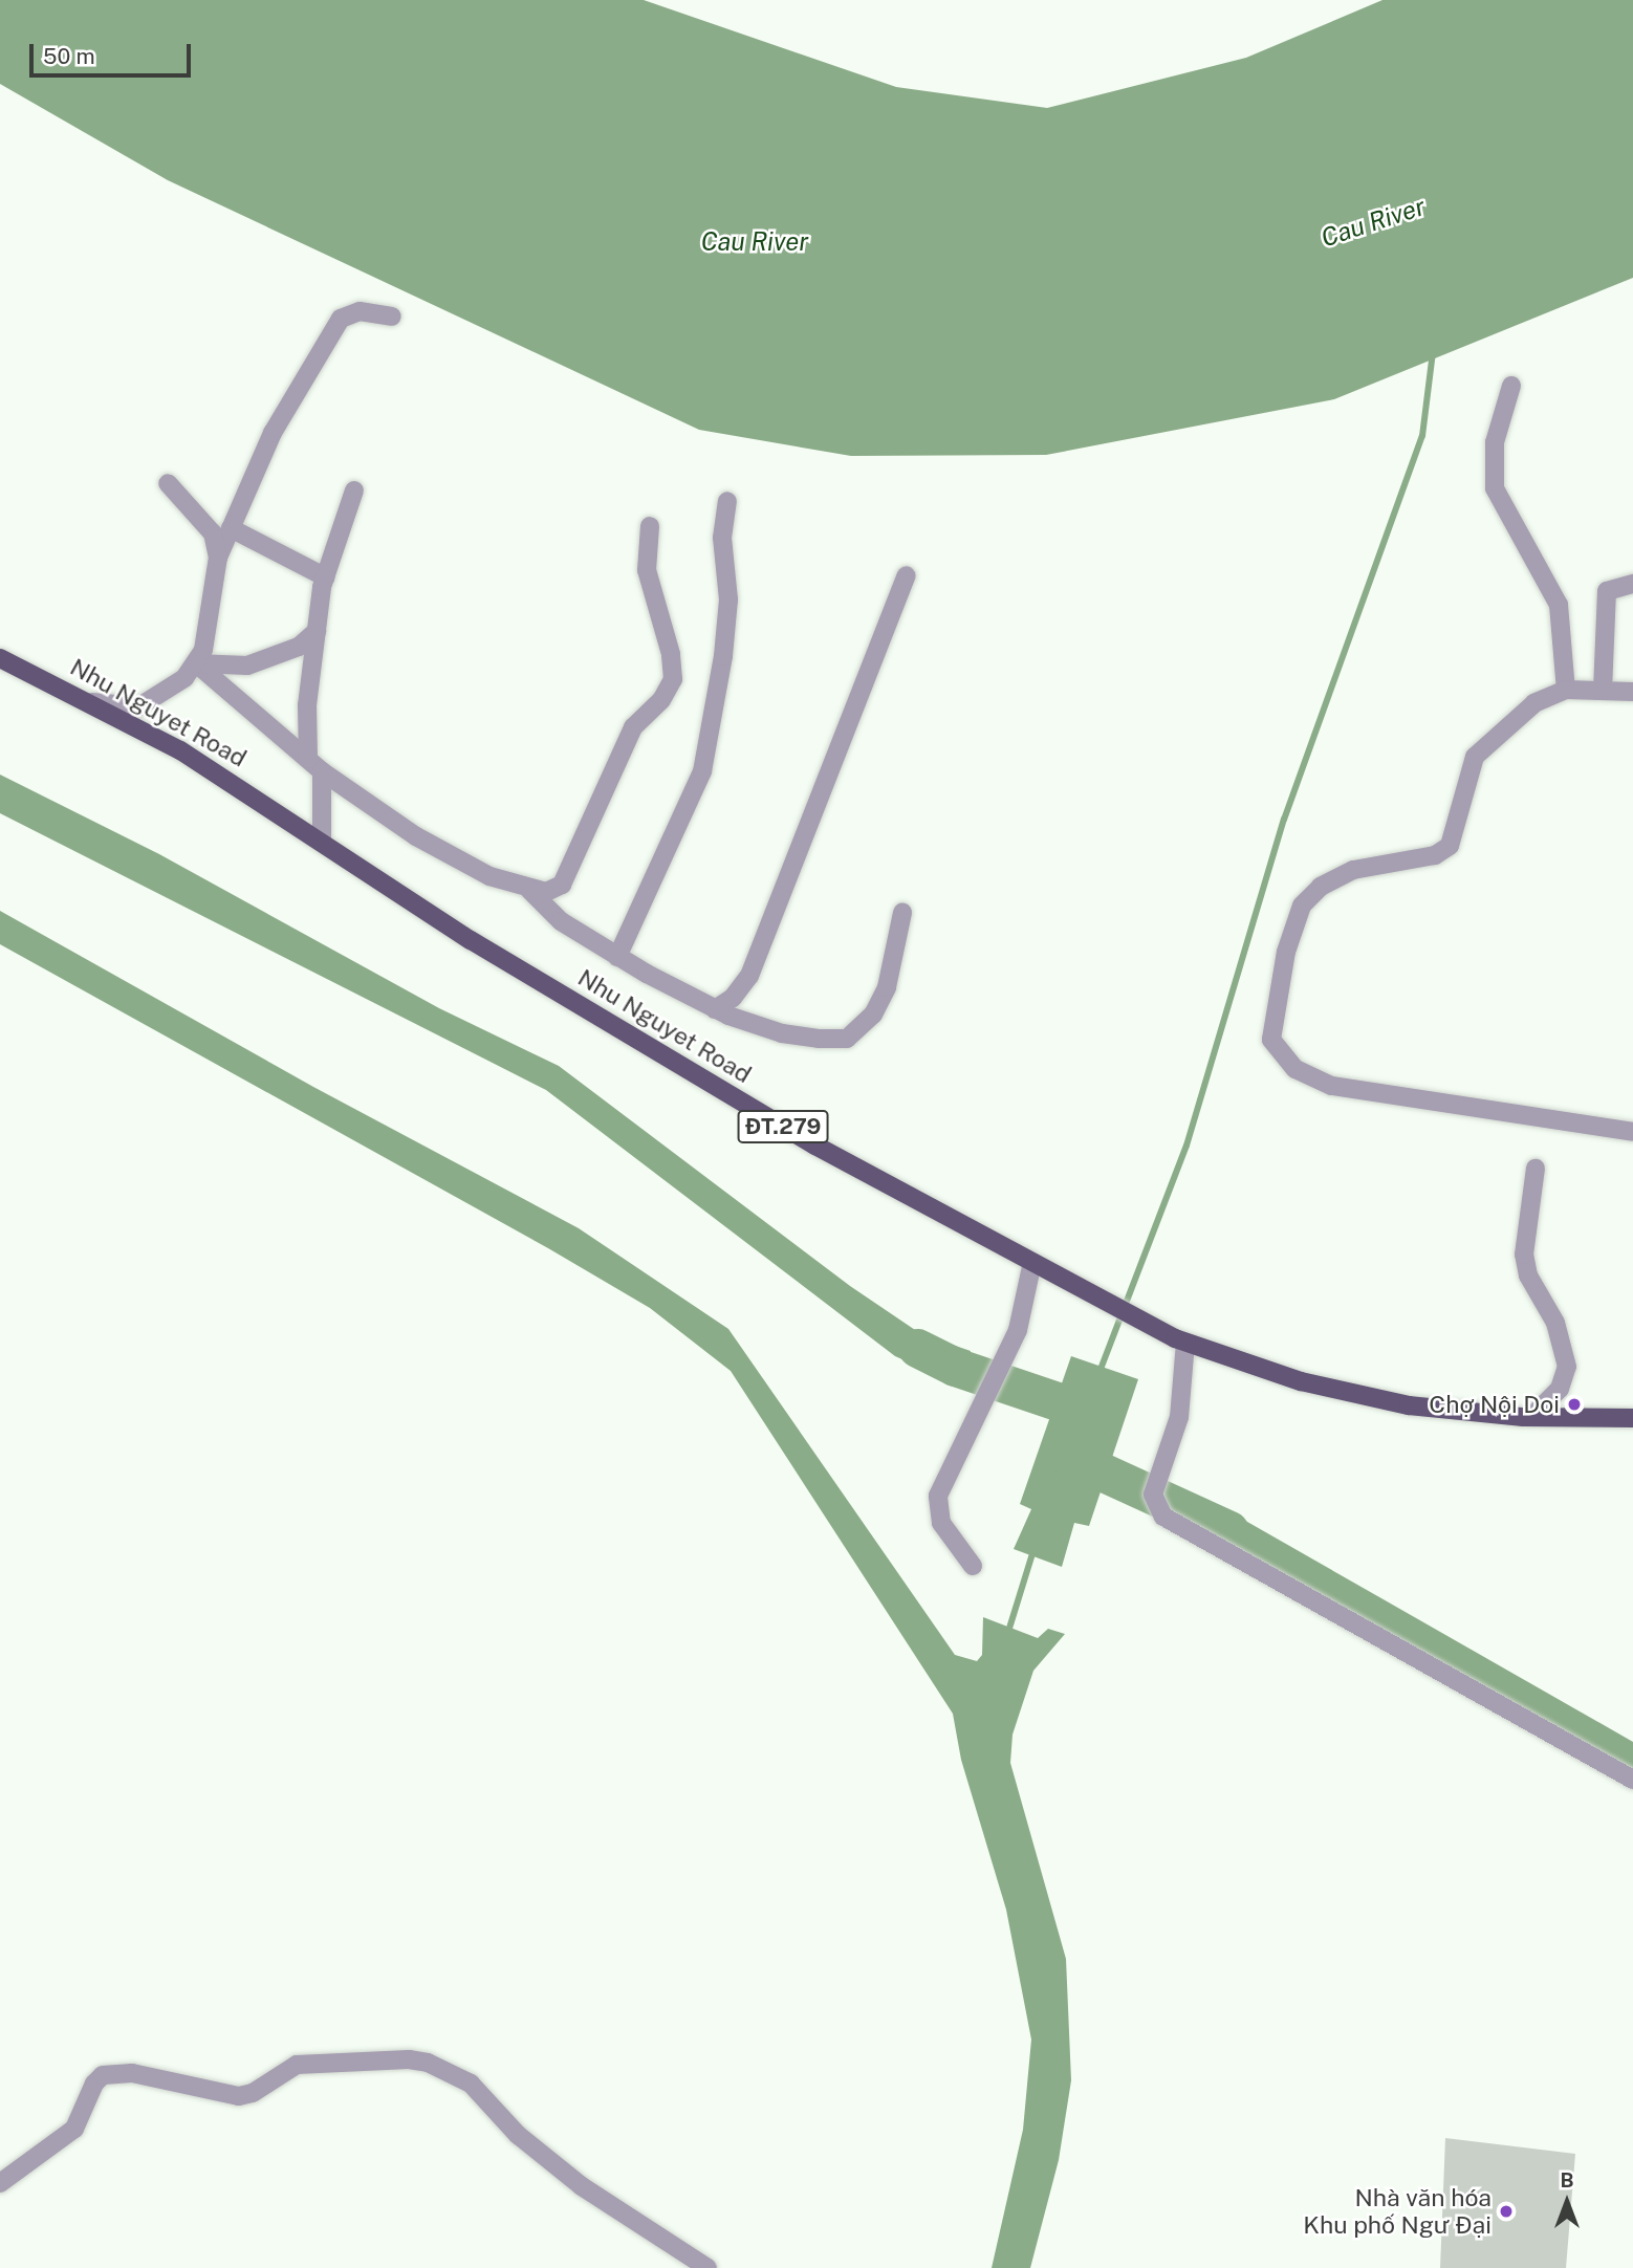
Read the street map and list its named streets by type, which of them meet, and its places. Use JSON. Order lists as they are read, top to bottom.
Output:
{
  "streets": {
    "main road": ["Nhu Nguyet Road", "ĐT.279"]
  },
  "water": ["Cau River"],
  "places": ["Chợ Nội Doi", "Nhà văn hóa Khu phố Ngư Đại"],
  "scale_bar": "50 m",
  "north": "top"
}
